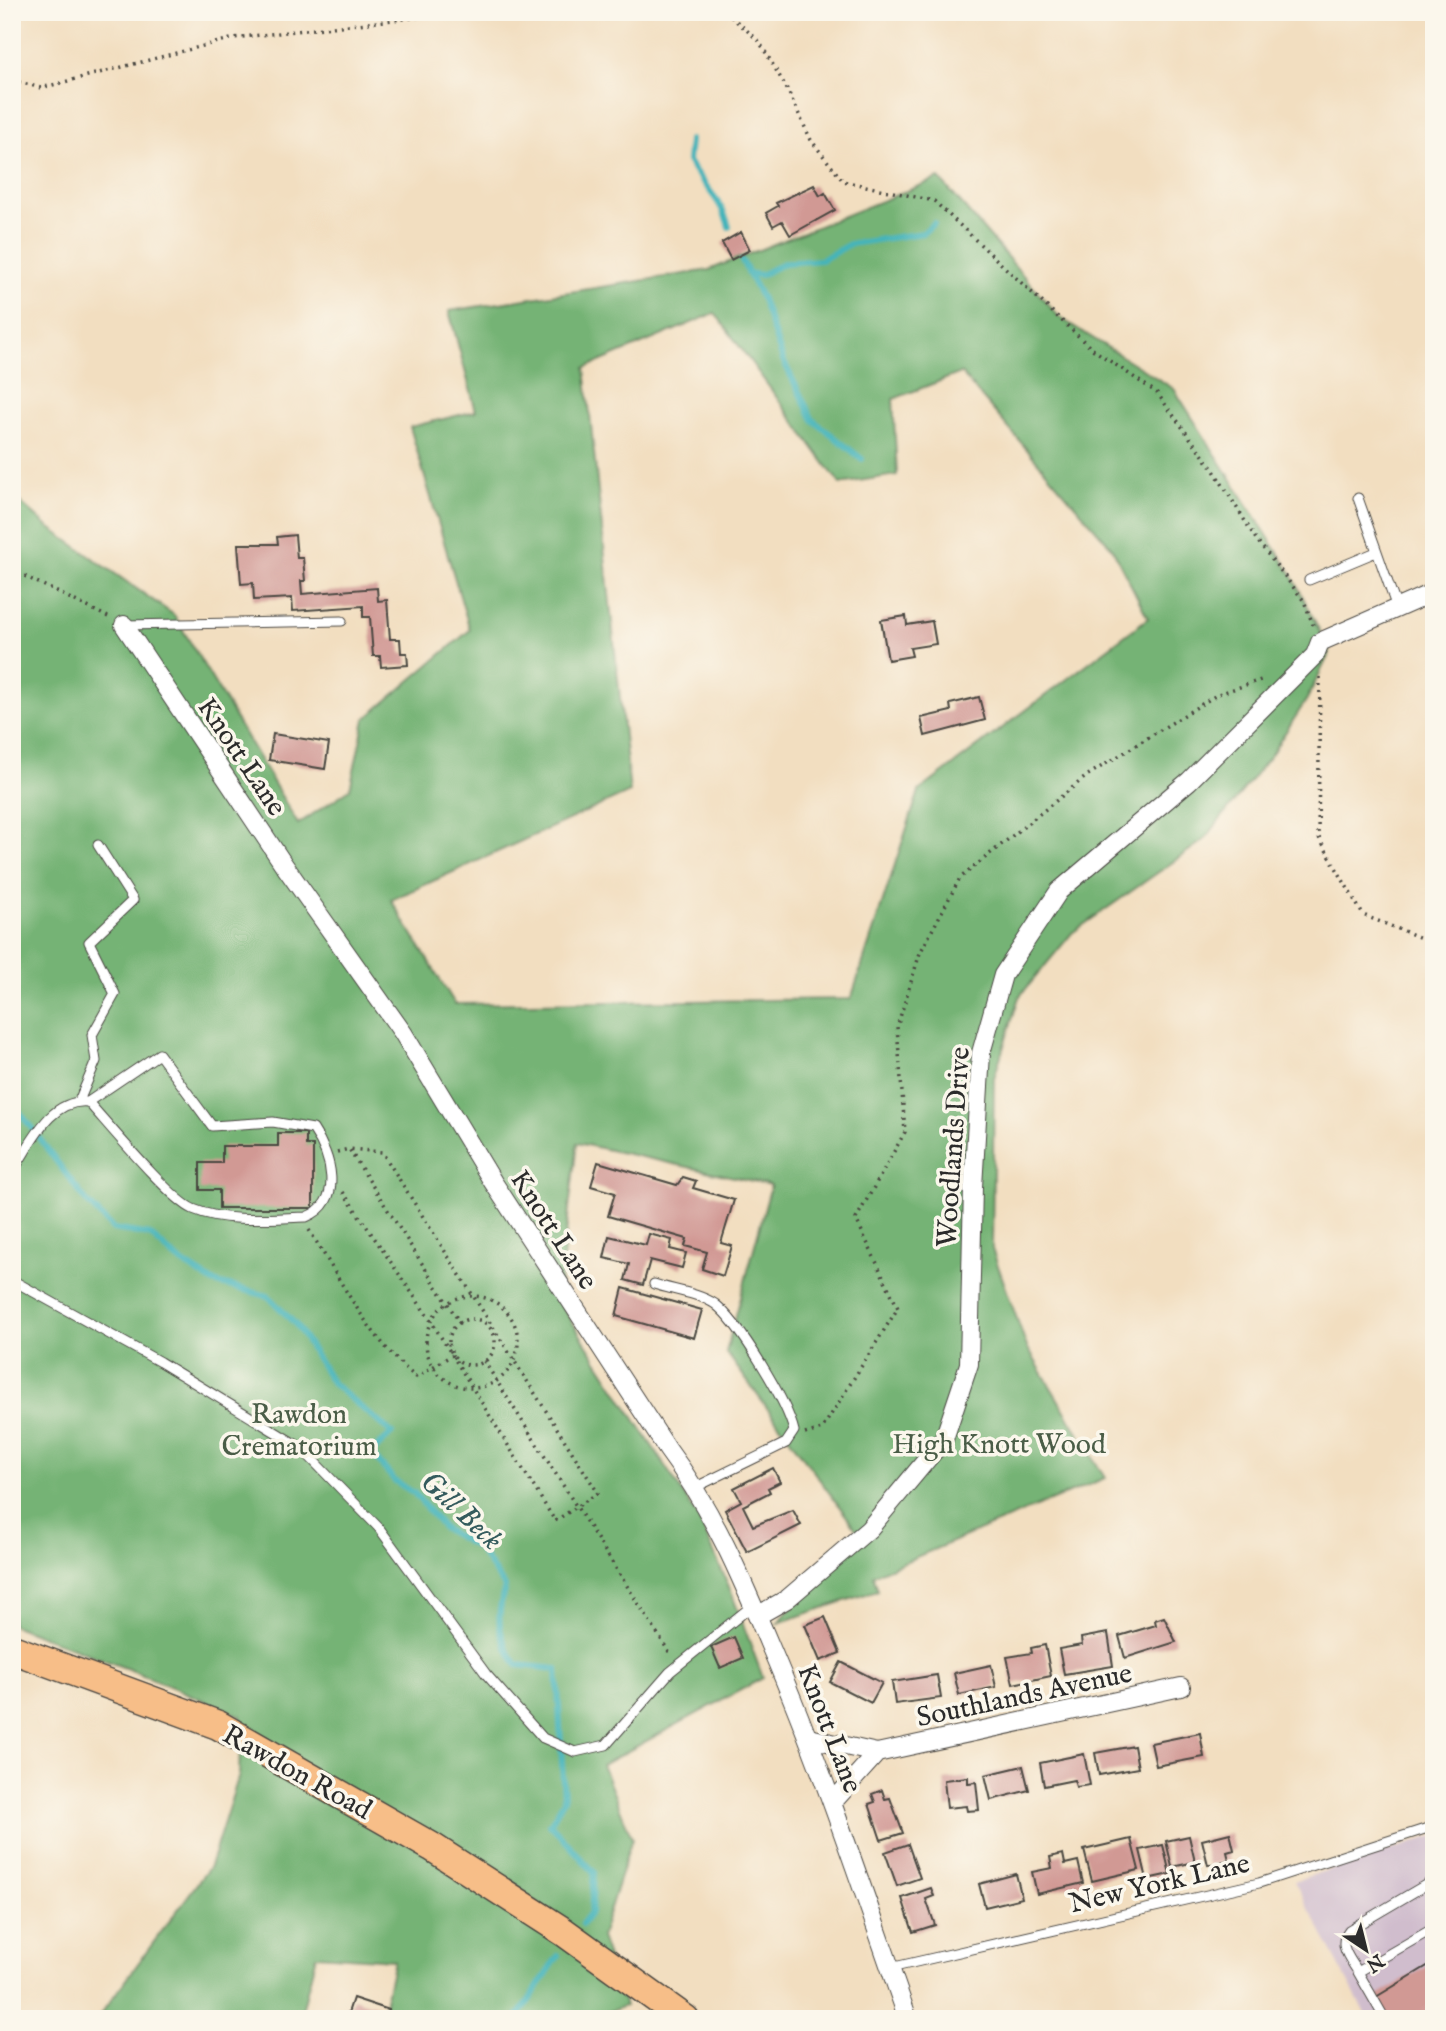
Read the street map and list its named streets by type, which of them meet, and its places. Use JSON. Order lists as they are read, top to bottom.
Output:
{
  "streets": {
    "main road": ["Rawdon Road"],
    "street": ["Knott Lane", "Woodlands Drive", "Southlands Avenue"],
    "lane": ["New York Lane"]
  },
  "crossings": [
    ["Knott Lane", "Woodlands Drive"],
    ["Knott Lane", "Southlands Avenue"],
    ["Knott Lane", "New York Lane"]
  ],
  "water": ["Gill Beck"],
  "parks": ["Rawdon Crematorium", "High Knott Wood"],
  "north": "bottom right"
}
